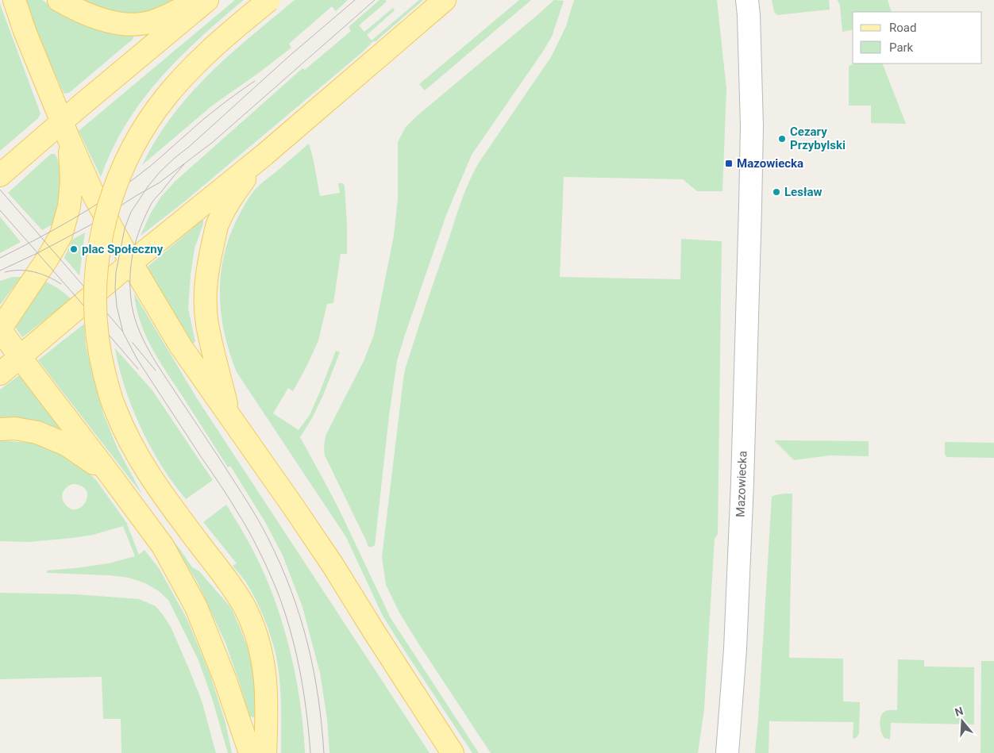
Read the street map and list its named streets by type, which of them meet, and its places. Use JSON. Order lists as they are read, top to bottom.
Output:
{
  "streets": {
    "street": ["Mazowiecka"]
  },
  "places": {
    "other": ["Cezary Przybylski", "Lesław", "plac Społeczny"],
    "transit": ["Mazowiecka"]
  },
  "legend": ["Road", "Park"],
  "north": "top"
}
